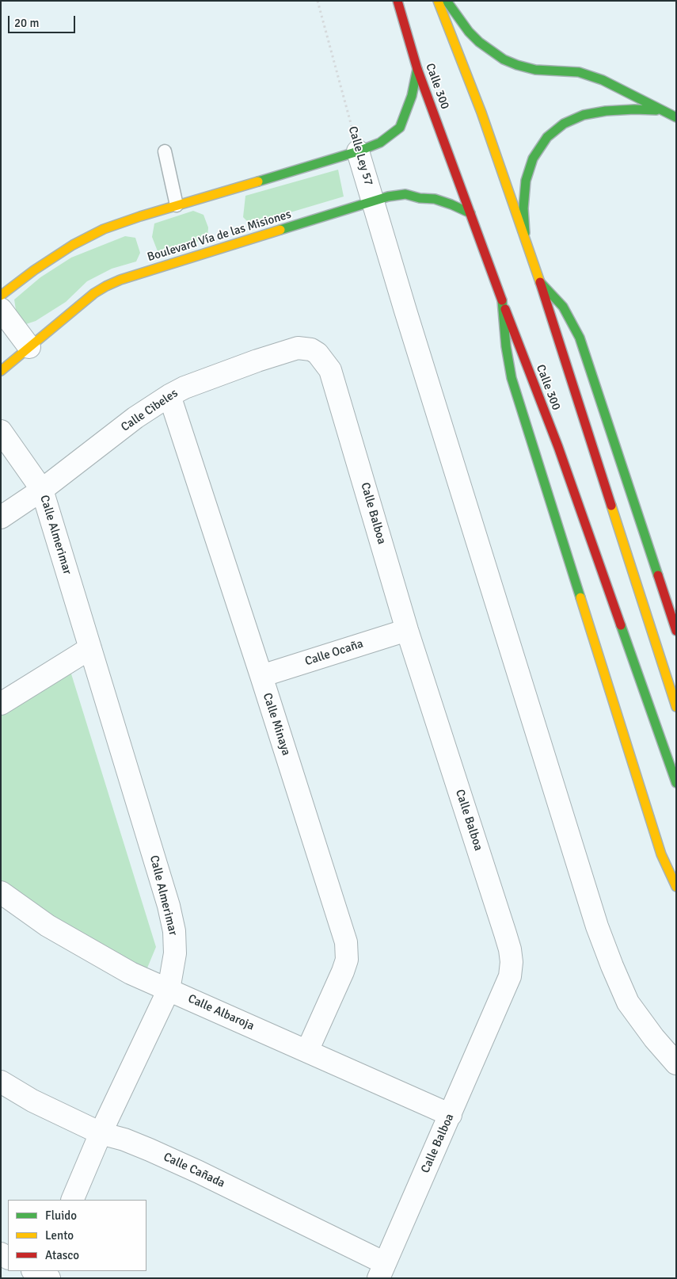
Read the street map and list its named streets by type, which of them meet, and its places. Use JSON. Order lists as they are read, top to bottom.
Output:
{
  "streets": {
    "main road": ["Calle 300", "Boulevard Vía de las Misiones"],
    "street": [
      "Calle Ley 57",
      "Calle Cibeles",
      "Calle Balboa",
      "Calle Almerimar",
      "Calle Ocaña",
      "Calle Minaya",
      "Calle Albaroja",
      "Calle Cañada"
    ]
  },
  "crossings": [
    ["Calle 300", "Boulevard Vía de las Misiones"],
    ["Calle Ley 57", "Boulevard Vía de las Misiones"],
    ["Calle Cibeles", "Calle Balboa"],
    ["Calle Cibeles", "Calle Almerimar"],
    ["Calle Cibeles", "Calle Minaya"],
    ["Calle Balboa", "Calle Ocaña"],
    ["Calle Balboa", "Calle Albaroja"],
    ["Calle Balboa", "Calle Cañada"],
    ["Calle Almerimar", "Calle Albaroja"],
    ["Calle Almerimar", "Calle Cañada"],
    ["Calle Ocaña", "Calle Minaya"],
    ["Calle Minaya", "Calle Albaroja"]
  ],
  "legend": ["Fluido", "Lento", "Atasco"],
  "scale_bar": "20 m"
}
